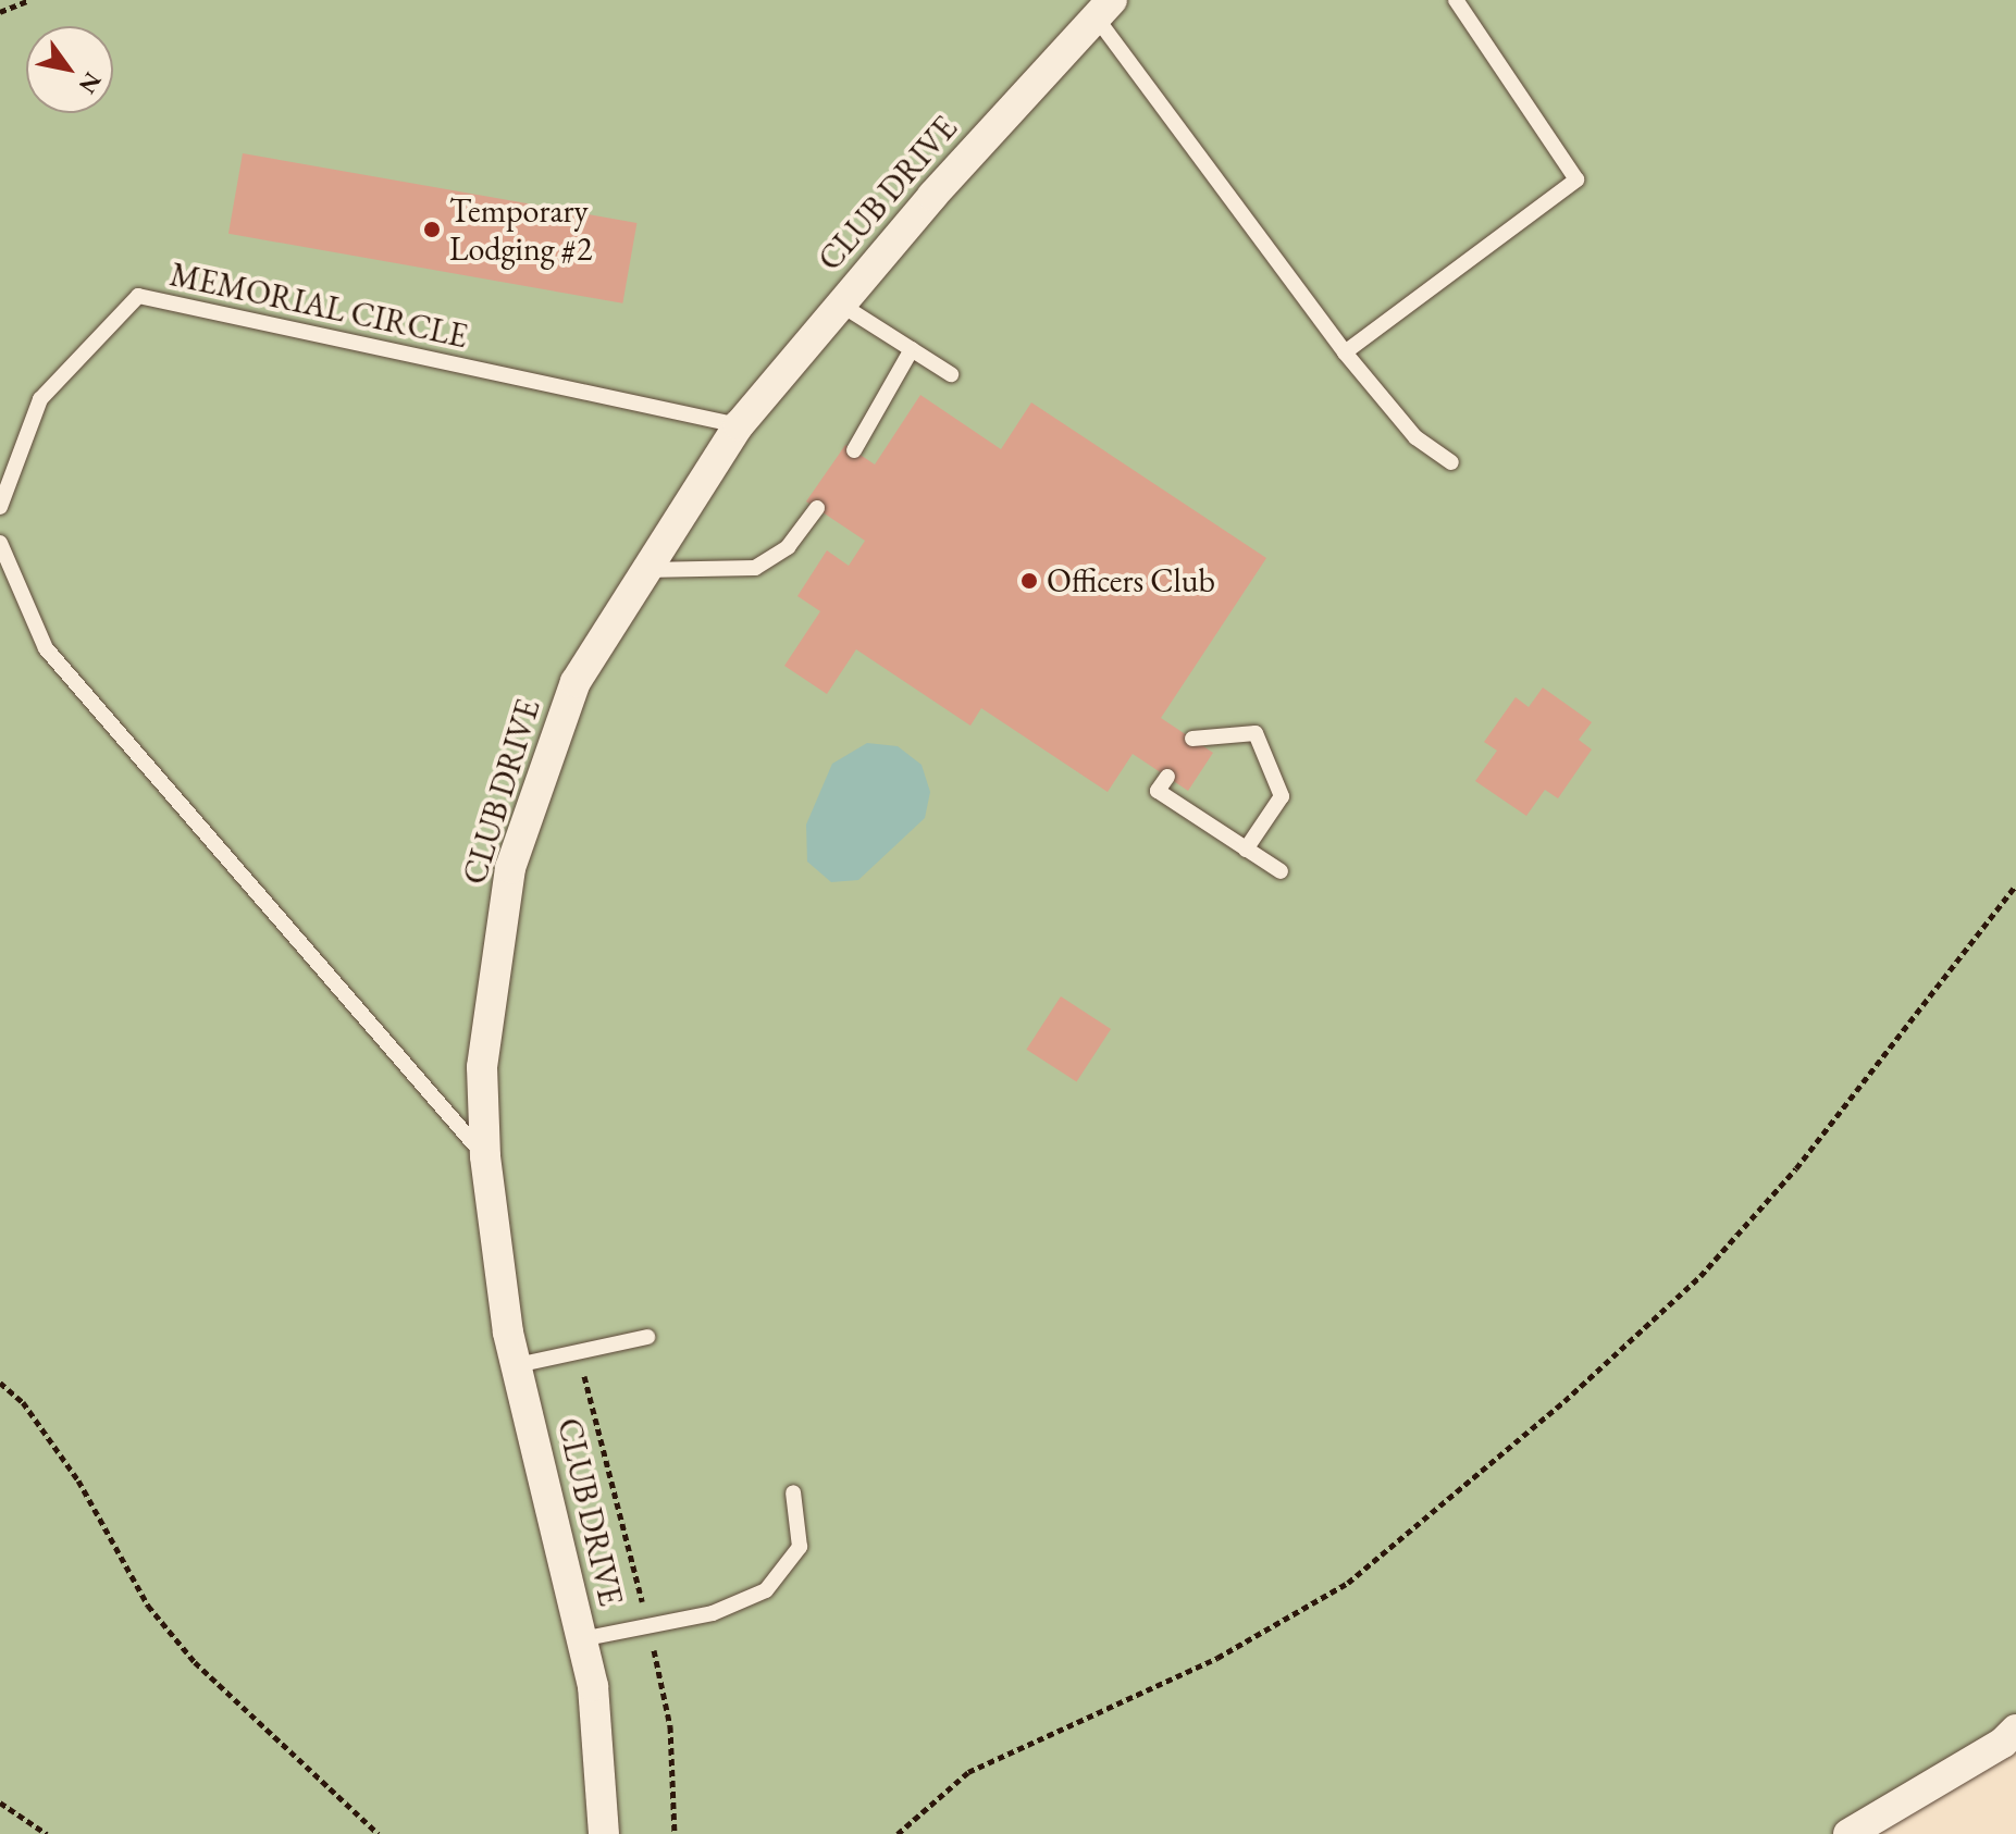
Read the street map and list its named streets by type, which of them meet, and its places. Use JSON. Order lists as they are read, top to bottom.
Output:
{
  "streets": {
    "street": ["CLUB DRIVE"],
    "lane": ["MEMORIAL CIRCLE"]
  },
  "crossings": [
    ["CLUB DRIVE", "MEMORIAL CIRCLE"]
  ],
  "places": ["Temporary Lodging #2", "Officers Club"],
  "north": "bottom right"
}
